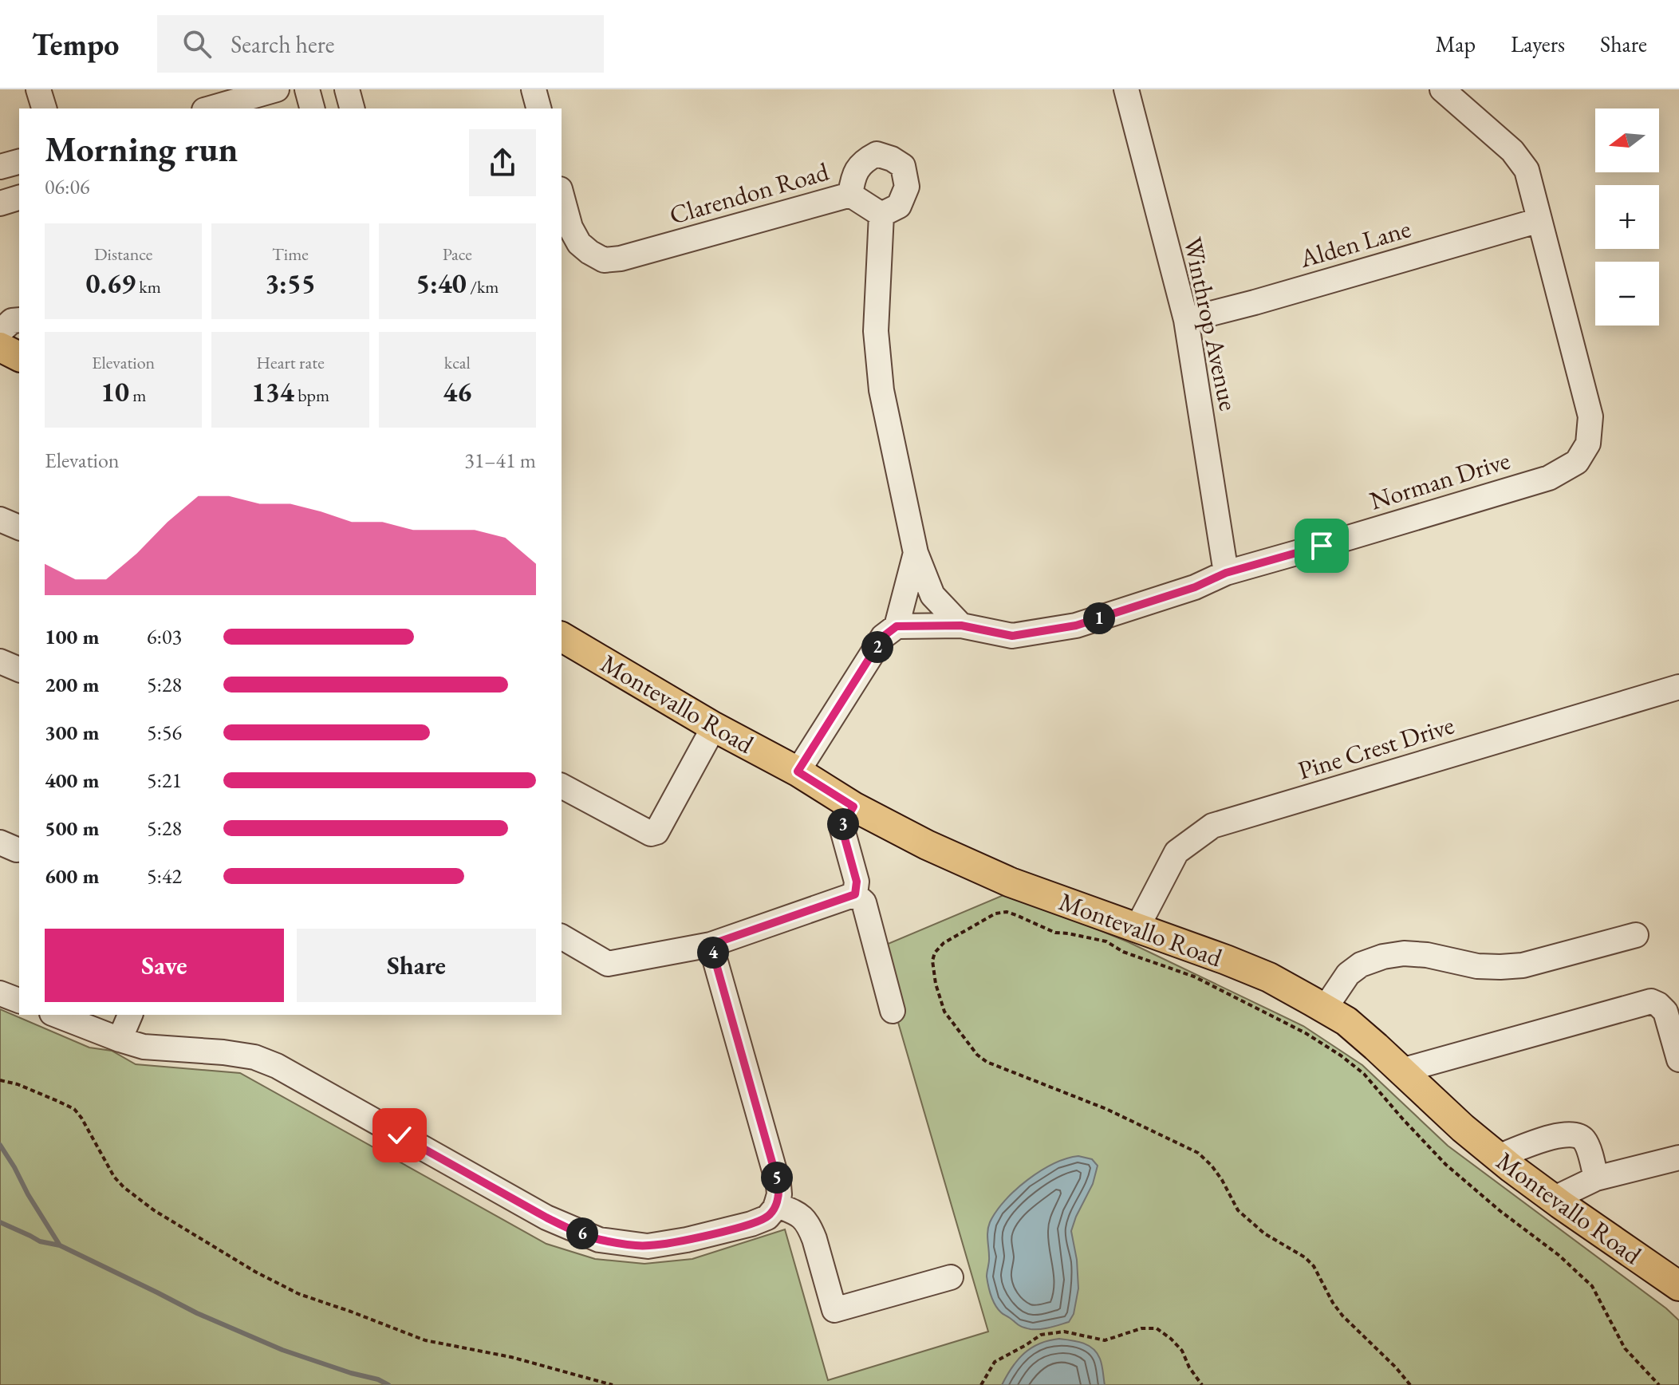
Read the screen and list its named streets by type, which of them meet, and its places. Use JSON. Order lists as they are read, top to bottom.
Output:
{
  "streets": {
    "main road": ["Montevallo Road"],
    "street": [
      "Clarendon Road",
      "Alden Lane",
      "Winthrop Avenue",
      "Norman Drive",
      "Pine Crest Drive"
    ]
  },
  "crossings": [
    ["Alden Lane", "Winthrop Avenue"],
    ["Alden Lane", "Norman Drive"],
    ["Winthrop Avenue", "Norman Drive"],
    ["Montevallo Road", "Pine Crest Drive"]
  ],
  "north": "left",
  "page": {
    "header": "Tempo",
    "search": "Search here",
    "nav": ["Map", "Layers", "Share"],
    "map_buttons": ["+", "−"],
    "heading": ["Morning run", "06:06"],
    "stats": [
      ["Distance", "0.69 km"],
      ["Time", "3:55"],
      ["Pace", "5:40 /km"],
      ["Elevation", "10 m"],
      ["Heart rate", "134 bpm"],
      ["kcal", "46"]
    ],
    "chart": ["Elevation", "31–41 m"],
    "pins": [
      "1",
      "2",
      "3",
      "4",
      "5",
      "6"
    ],
    "list": [
      {
        "name": "100 m",
        "note": "6:03"
      },
      {
        "name": "200 m",
        "note": "5:28"
      },
      {
        "name": "300 m",
        "note": "5:56"
      },
      {
        "name": "400 m",
        "note": "5:21"
      },
      {
        "name": "500 m",
        "note": "5:28"
      },
      {
        "name": "600 m",
        "note": "5:42"
      }
    ],
    "buttons": ["Save", "Share"]
  }
}
